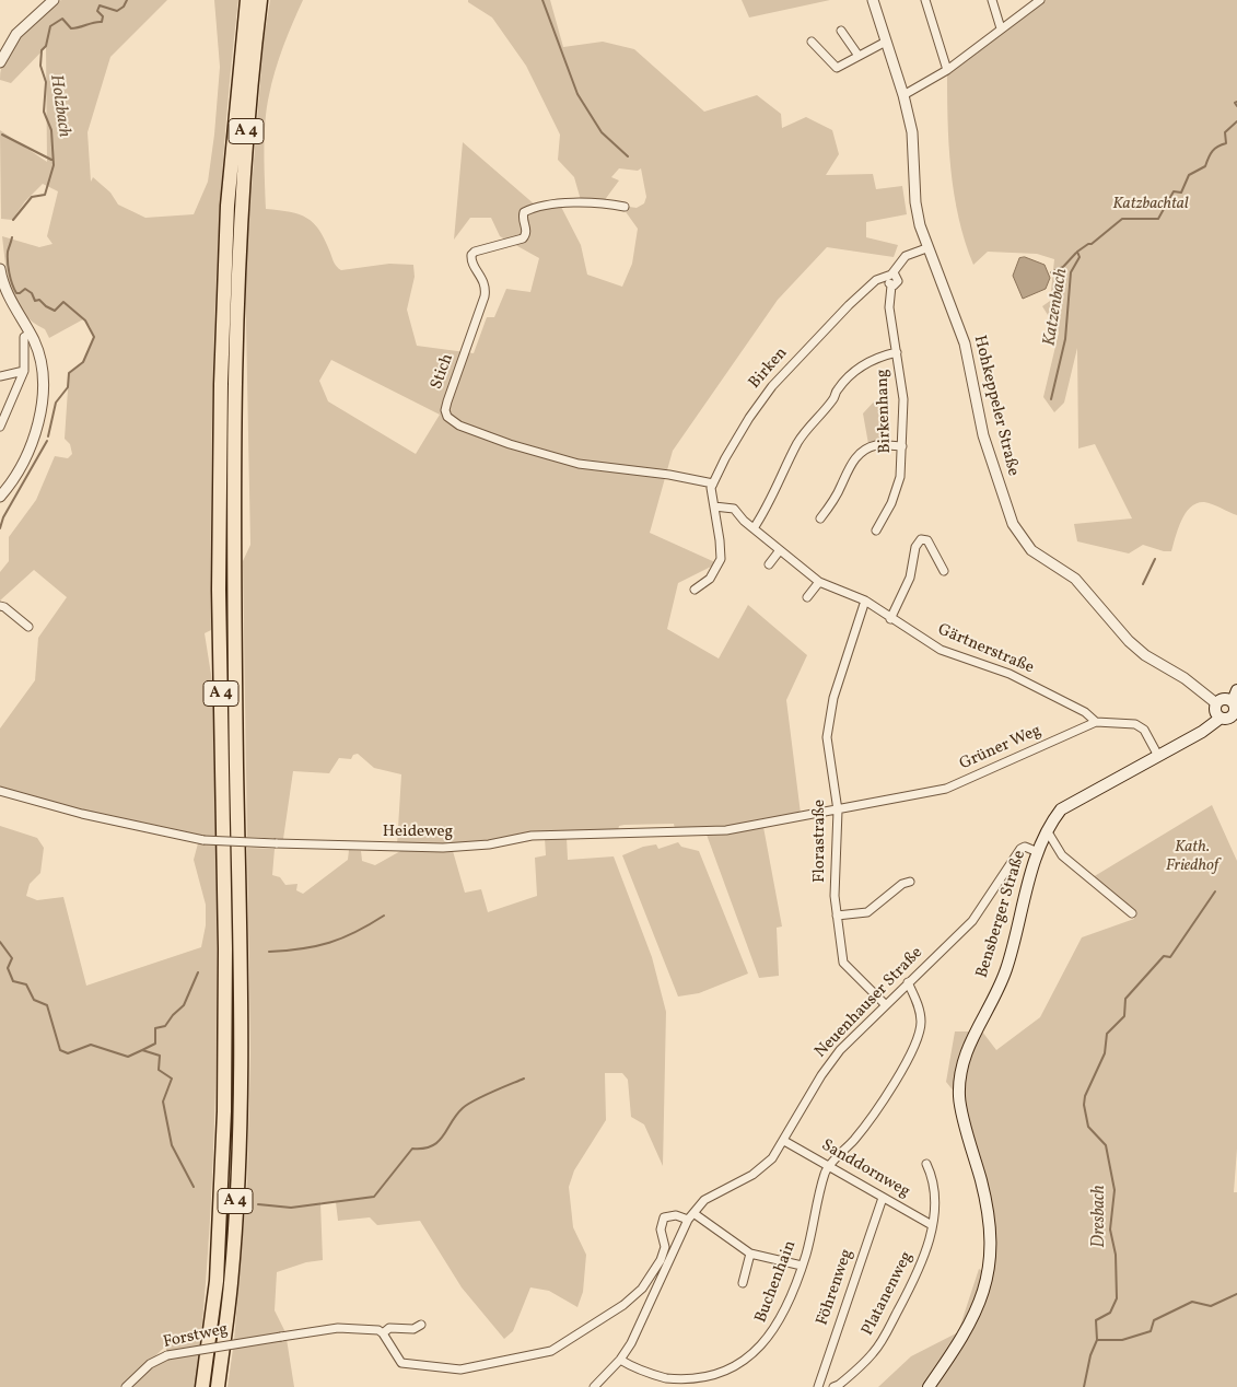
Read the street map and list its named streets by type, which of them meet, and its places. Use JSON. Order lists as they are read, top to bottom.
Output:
{
  "streets": {
    "highway": ["A 4"],
    "main road": ["Bensberger Straße"],
    "street": [
      "Birken",
      "Stich",
      "Hohkeppeler Straße",
      "Birkenhang",
      "Gärtnerstraße",
      "Grüner Weg",
      "Heideweg",
      "Florastraße",
      "Neuenhauser Straße",
      "Sanddornweg",
      "Buchenhain",
      "Föhrenweg",
      "Platanenweg",
      "Forstweg"
    ]
  },
  "crossings": [
    ["Birken", "Stich"],
    ["Birken", "Hohkeppeler Straße"],
    ["Gärtnerstraße", "Grüner Weg"],
    ["Gärtnerstraße", "Florastraße"],
    ["Grüner Weg", "Heideweg"],
    ["Grüner Weg", "Florastraße"],
    ["Grüner Weg", "Bensberger Straße"],
    ["Heideweg", "Florastraße"],
    ["Florastraße", "Neuenhauser Straße"],
    ["Bensberger Straße", "Neuenhauser Straße"],
    ["Neuenhauser Straße", "Sanddornweg"],
    ["Neuenhauser Straße", "Buchenhain"],
    ["Sanddornweg", "Buchenhain"],
    ["Sanddornweg", "Föhrenweg"],
    ["Sanddornweg", "Platanenweg"]
  ],
  "water": ["Holzbach", "Katzenbach", "Dresbach"],
  "parks": ["Katzbachtal", "Kath. Friedhof"]
}
